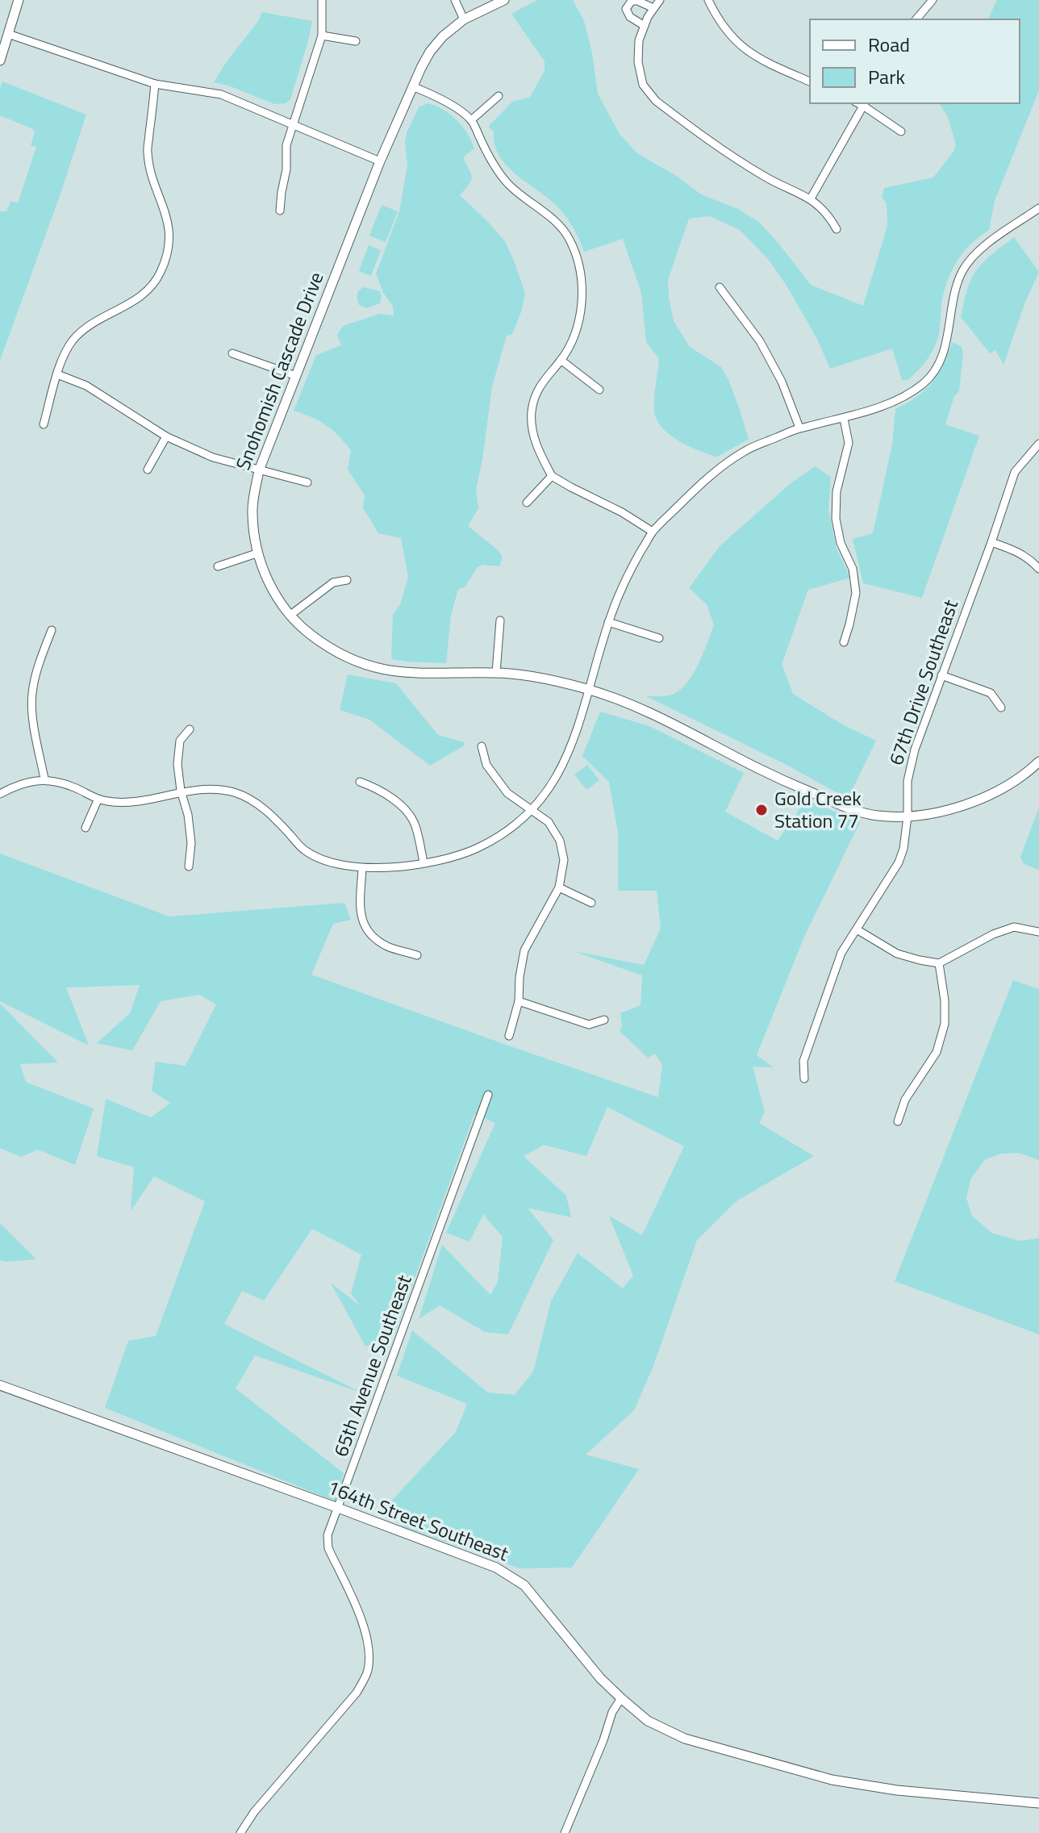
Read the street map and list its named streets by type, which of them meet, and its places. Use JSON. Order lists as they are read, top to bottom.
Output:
{
  "streets": {
    "street": [
      "Snohomish Cascade Drive",
      "67th Drive Southeast",
      "65th Avenue Southeast",
      "164th Street Southeast"
    ]
  },
  "crossings": [
    ["Snohomish Cascade Drive", "67th Drive Southeast"],
    ["65th Avenue Southeast", "164th Street Southeast"]
  ],
  "places": ["Gold Creek Station 77"],
  "legend": ["Road", "Park"]
}
